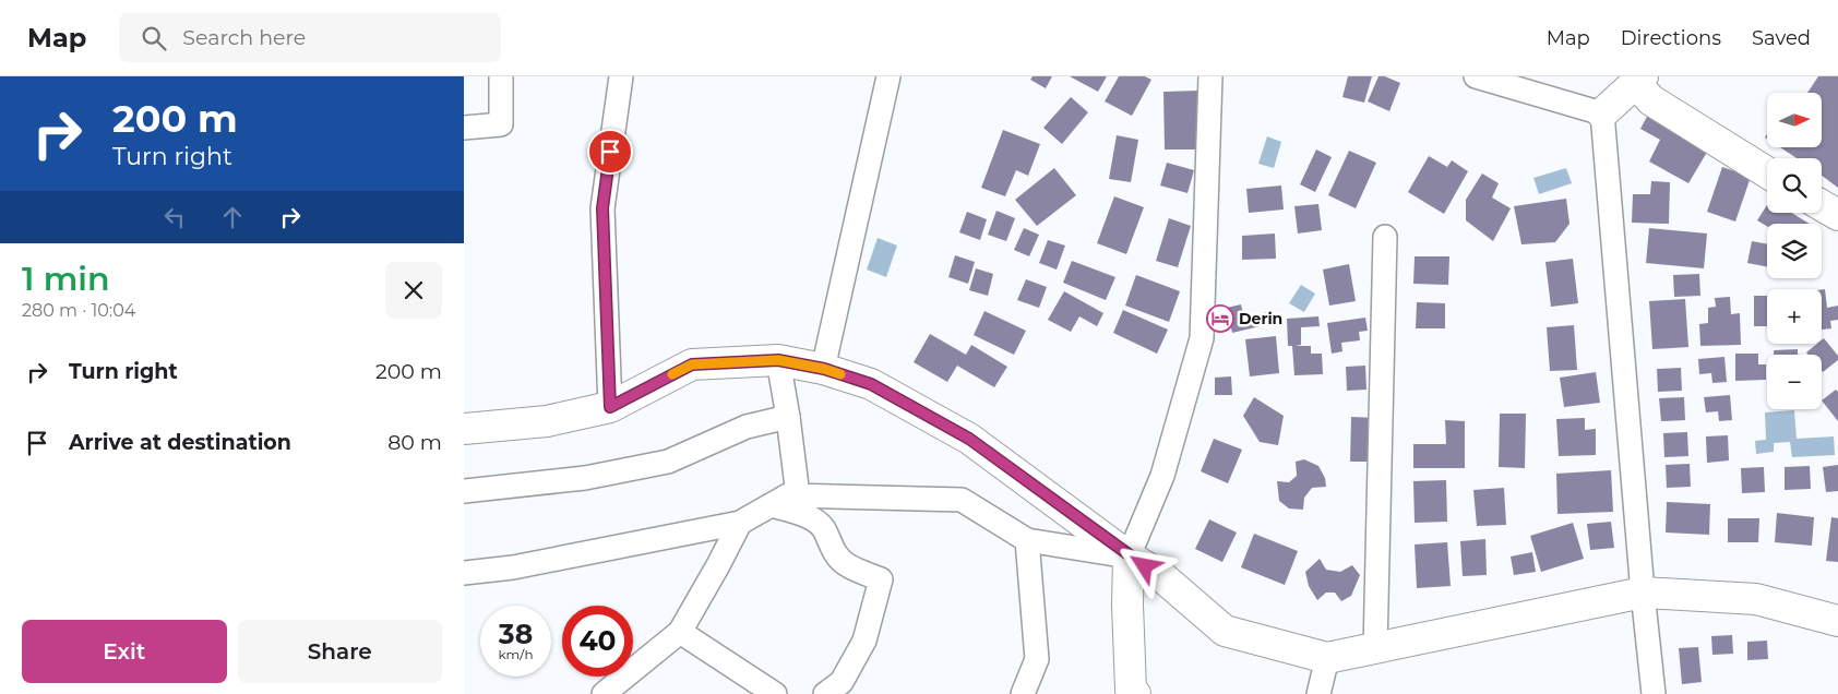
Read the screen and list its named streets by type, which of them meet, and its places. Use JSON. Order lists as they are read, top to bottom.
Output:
{
  "places": {
    "hotel": ["Derin"]
  },
  "north": "right",
  "page": {
    "header": "Map",
    "search": "Search here",
    "nav": ["Map", "Directions", "Saved"],
    "turn": ["200 m", "Turn right"],
    "map_buttons": ["+", "−"],
    "heading": ["1 min", "280 m · 10:04"],
    "list": [
      {
        "name": "Turn right",
        "value": "200 m"
      },
      {
        "name": "Arrive at destination",
        "value": "80 m"
      }
    ],
    "speed": "38 km/h",
    "limit": "40",
    "buttons": ["Exit", "Share"]
  }
}
